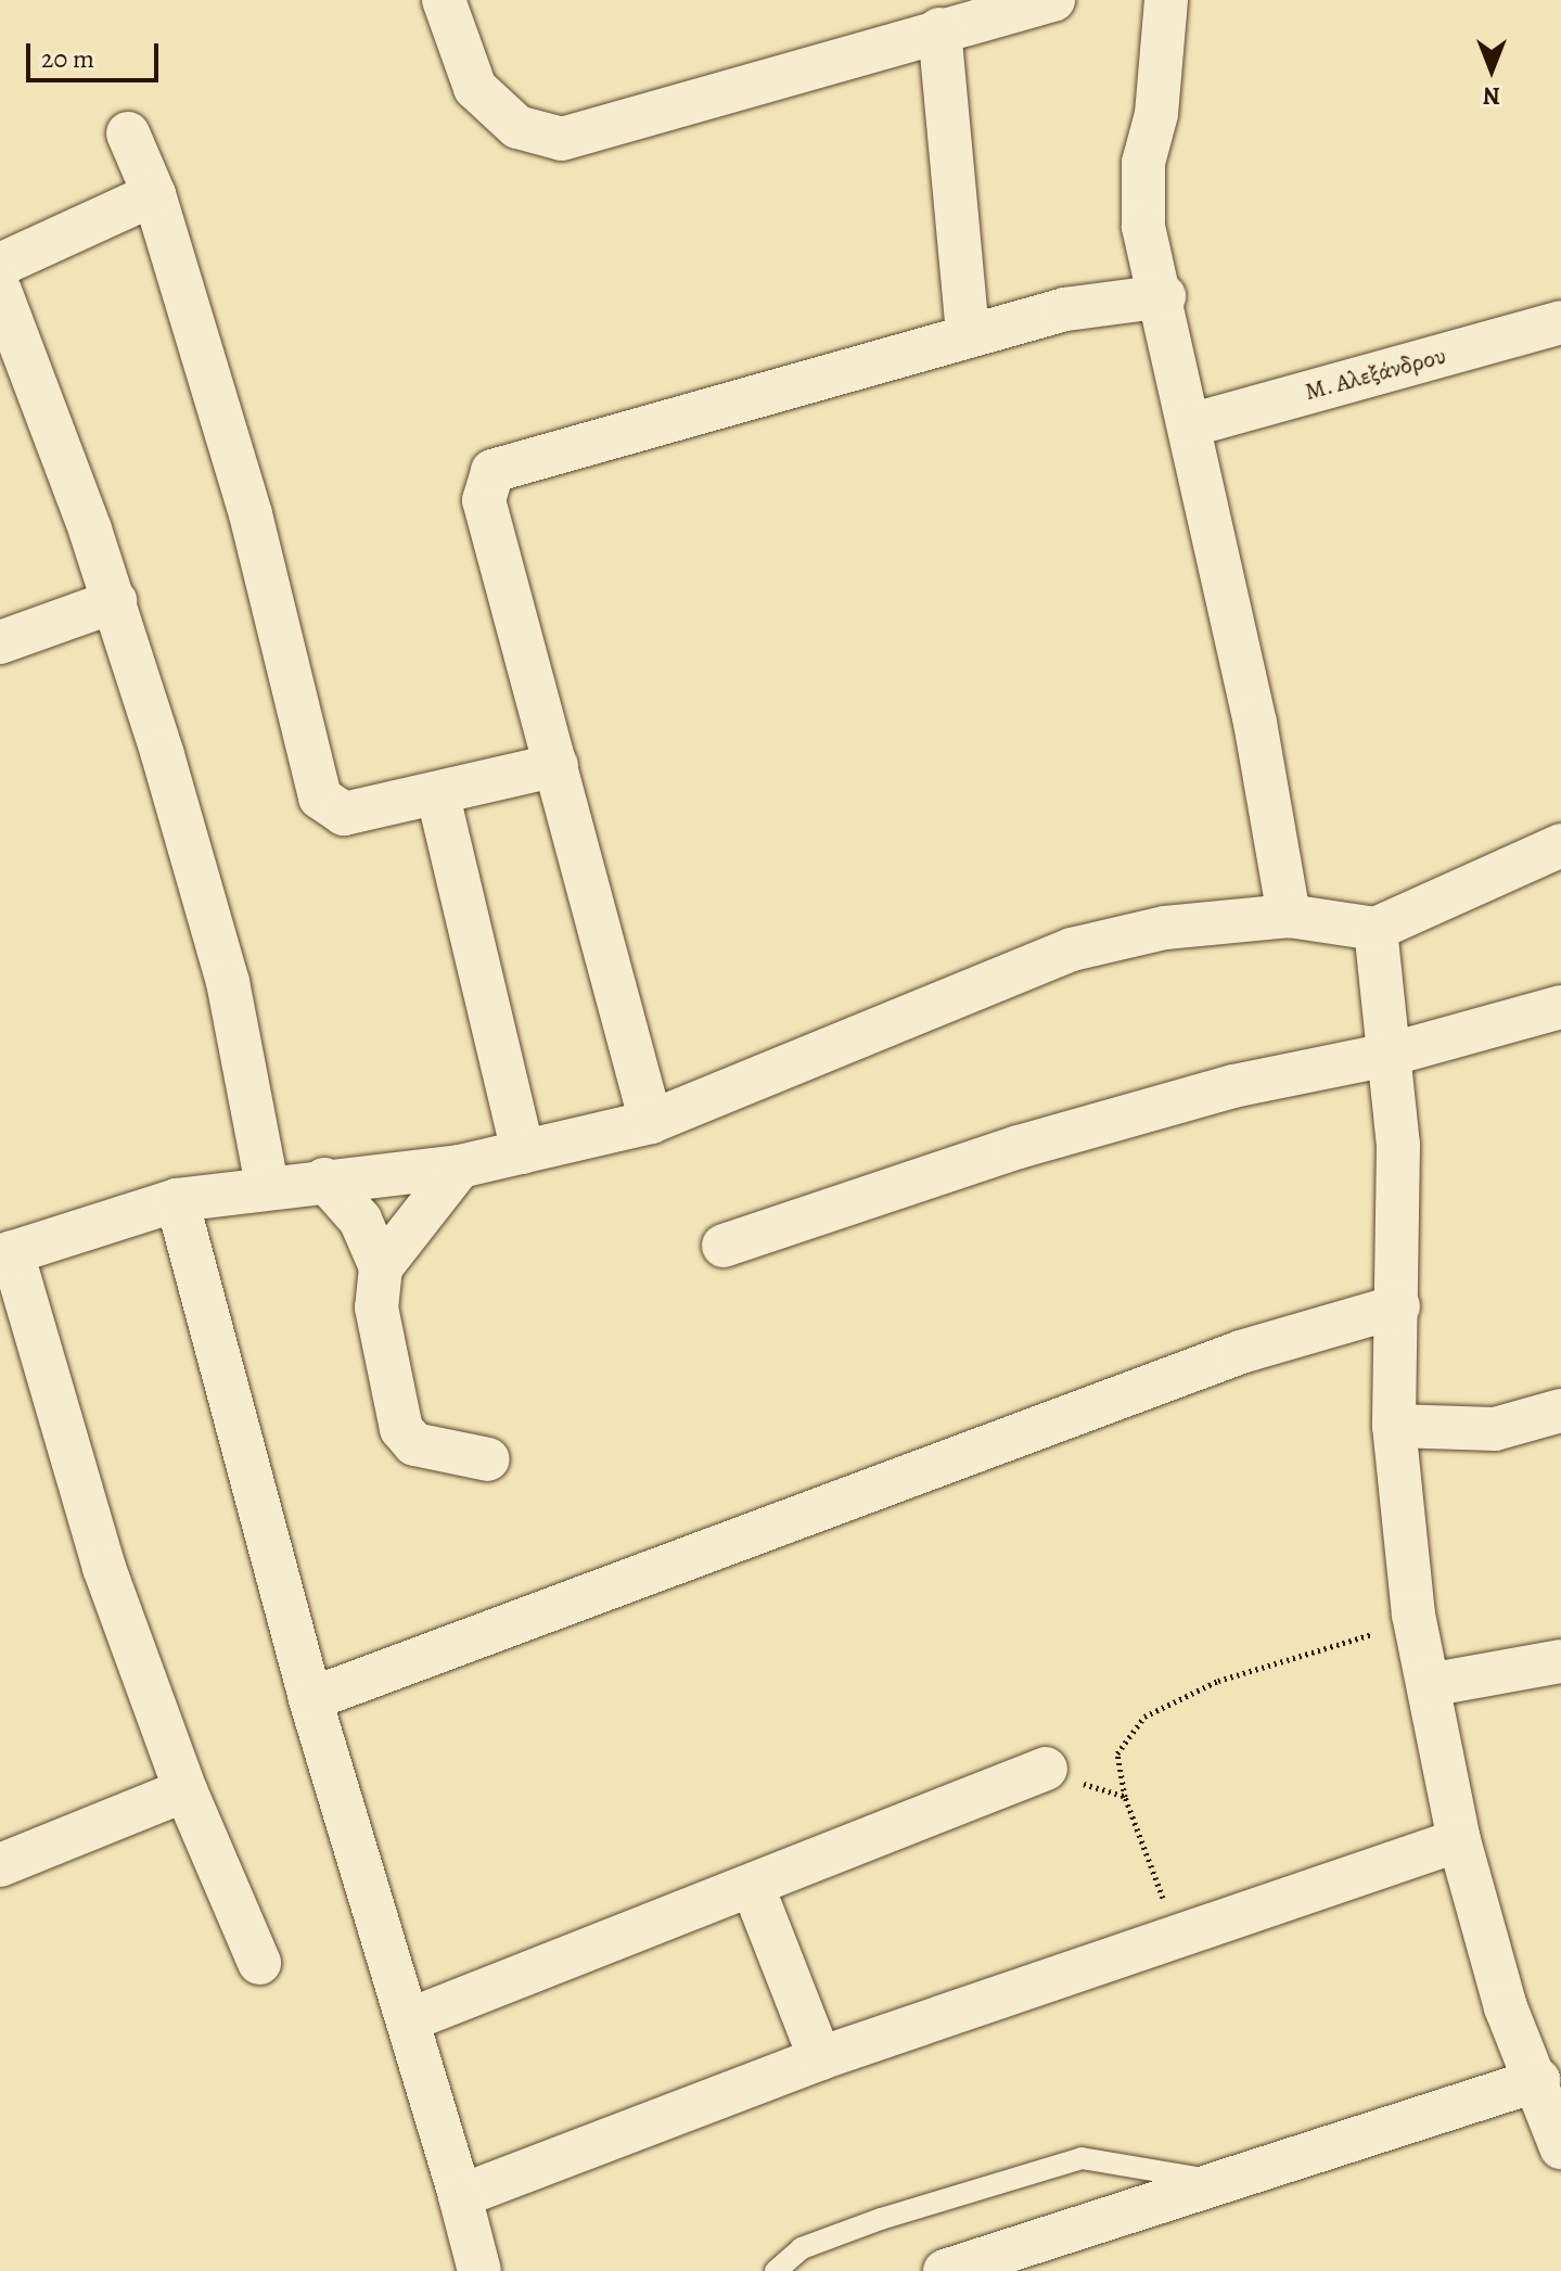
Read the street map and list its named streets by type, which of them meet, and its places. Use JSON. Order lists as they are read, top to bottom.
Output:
{
  "streets": {
    "street": ["Μ. Αλεξάνδρου"]
  },
  "scale_bar": "20 m",
  "north": "bottom"
}
